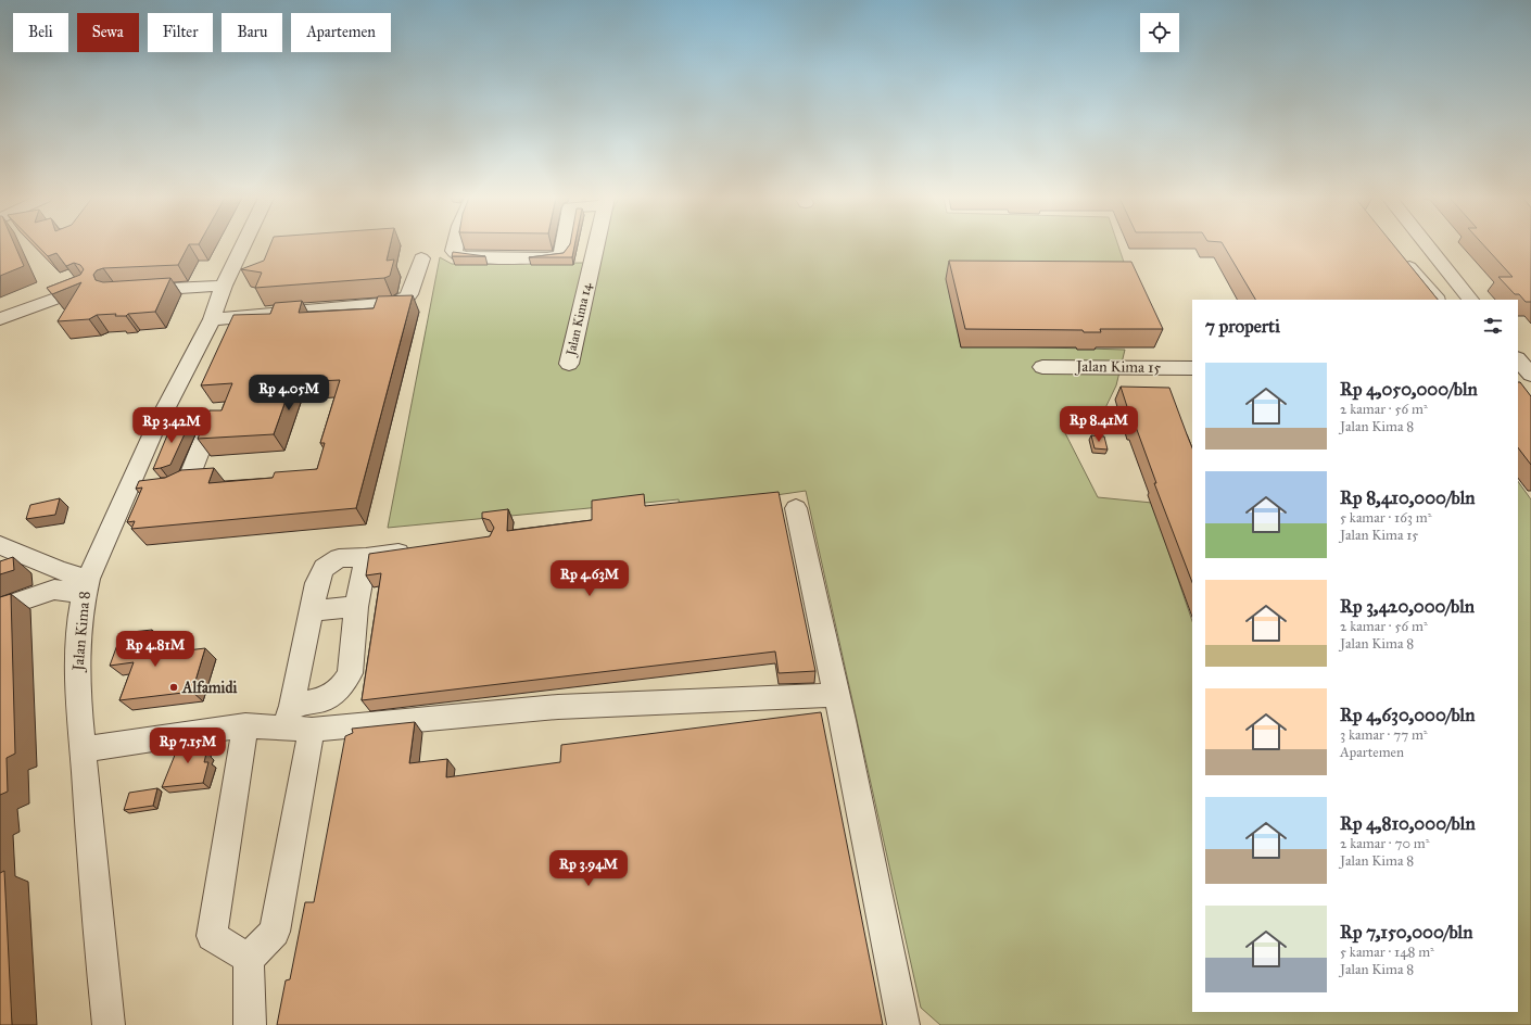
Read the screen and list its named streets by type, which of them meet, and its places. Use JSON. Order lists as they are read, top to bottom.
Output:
{
  "streets": {
    "street": ["Jalan Kima 14", "Jalan Kima 15", "Jalan Kima 8"]
  },
  "places": ["Alfamidi"],
  "page": {
    "chip": [
      "Beli",
      "Sewa",
      "Filter",
      "Baru",
      "Apartemen"
    ],
    "heading": "7 properti",
    "list": [
      {
        "name": "Rp 4,050,000/bln",
        "note": "2 kamar · 56 m² · Jalan Kima 8"
      },
      {
        "name": "Rp 8,410,000/bln",
        "note": "5 kamar · 163 m² · Jalan Kima 15"
      },
      {
        "name": "Rp 3,420,000/bln",
        "note": "2 kamar · 56 m² · Jalan Kima 8"
      },
      {
        "name": "Rp 4,630,000/bln",
        "note": "3 kamar · 77 m² · Apartemen"
      },
      {
        "name": "Rp 4,810,000/bln",
        "note": "2 kamar · 70 m² · Jalan Kima 8"
      },
      {
        "name": "Rp 7,150,000/bln",
        "note": "5 kamar · 148 m² · Jalan Kima 8"
      }
    ],
    "price": [
      "Rp 4.05M",
      "Rp 8.41M",
      "Rp 3.42M",
      "Rp 4.63M",
      "Rp 4.81M",
      "Rp 7.15M",
      "Rp 3.94M"
    ]
  }
}
